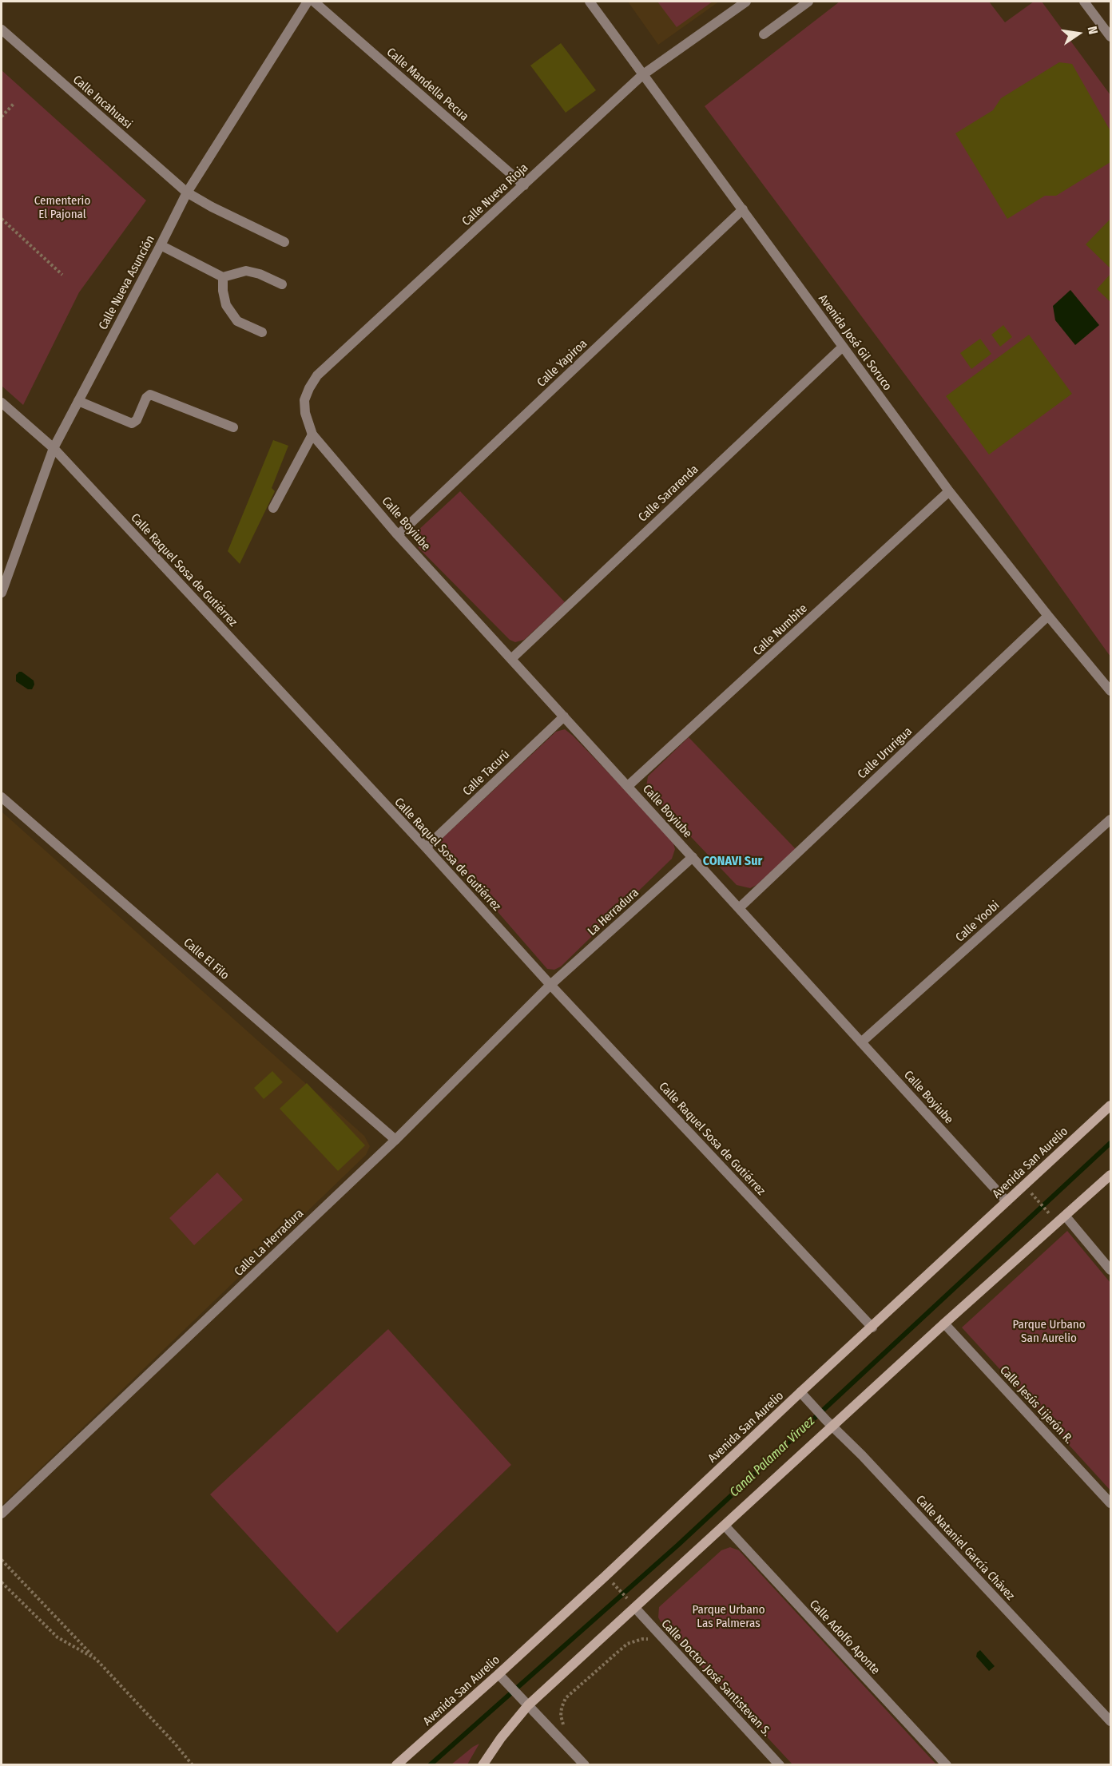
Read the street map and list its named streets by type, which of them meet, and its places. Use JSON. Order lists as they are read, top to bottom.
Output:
{
  "streets": {
    "main road": ["Avenida San Aurelio"],
    "street": [
      "Calle Mandella Pecua",
      "Calle Incahuasi",
      "Calle Nueva Rioja",
      "Calle Nueva Asunción",
      "Avenida José Gil Soruco",
      "Calle Yapiroa",
      "Calle Sararenda",
      "Calle Boyiube",
      "Calle Raquel Sosa de Gutiérrez",
      "Calle Numbite",
      "Calle Ururigua",
      "Calle Tacurú",
      "La Herradura",
      "Calle Yoobi",
      "Calle El Filo",
      "Calle La Herradura",
      "Calle Jesús Lijerón R.",
      "Calle Nataniel García Chávez",
      "Calle Adolfo Aponte",
      "Calle Doctor José Santistevan S."
    ]
  },
  "crossings": [
    ["Calle Mandella Pecua", "Calle Nueva Rioja"],
    ["Calle Incahuasi", "Calle Nueva Asunción"],
    ["Calle Nueva Rioja", "Avenida José Gil Soruco"],
    ["Calle Nueva Rioja", "Calle Boyiube"],
    ["Calle Nueva Asunción", "Calle Raquel Sosa de Gutiérrez"],
    ["Avenida José Gil Soruco", "Calle Yapiroa"],
    ["Avenida José Gil Soruco", "Calle Sararenda"],
    ["Avenida José Gil Soruco", "Calle Numbite"],
    ["Avenida José Gil Soruco", "Calle Ururigua"],
    ["Calle Yapiroa", "Calle Boyiube"],
    ["Calle Sararenda", "Calle Boyiube"],
    ["Calle Boyiube", "Calle Numbite"],
    ["Calle Boyiube", "Calle Ururigua"],
    ["Calle Boyiube", "Calle Tacurú"],
    ["Calle Boyiube", "La Herradura"],
    ["Calle Boyiube", "Calle Yoobi"],
    ["Calle Boyiube", "Avenida San Aurelio"],
    ["Calle Raquel Sosa de Gutiérrez", "Calle Tacurú"],
    ["Calle Raquel Sosa de Gutiérrez", "La Herradura"],
    ["Calle Raquel Sosa de Gutiérrez", "Avenida San Aurelio"],
    ["Calle Raquel Sosa de Gutiérrez", "Calle La Herradura"],
    ["La Herradura", "Calle La Herradura"],
    ["Calle El Filo", "Calle La Herradura"],
    ["Avenida San Aurelio", "Calle Nataniel García Chávez"]
  ],
  "districts": ["CONAVI Sur"],
  "water": ["Canal Palamar Viruez"],
  "parks": ["Cementerio El Pajonal", "Parque Urbano San Aurelio", "Parque Urbano Las Palmeras"],
  "north": "right"
}
